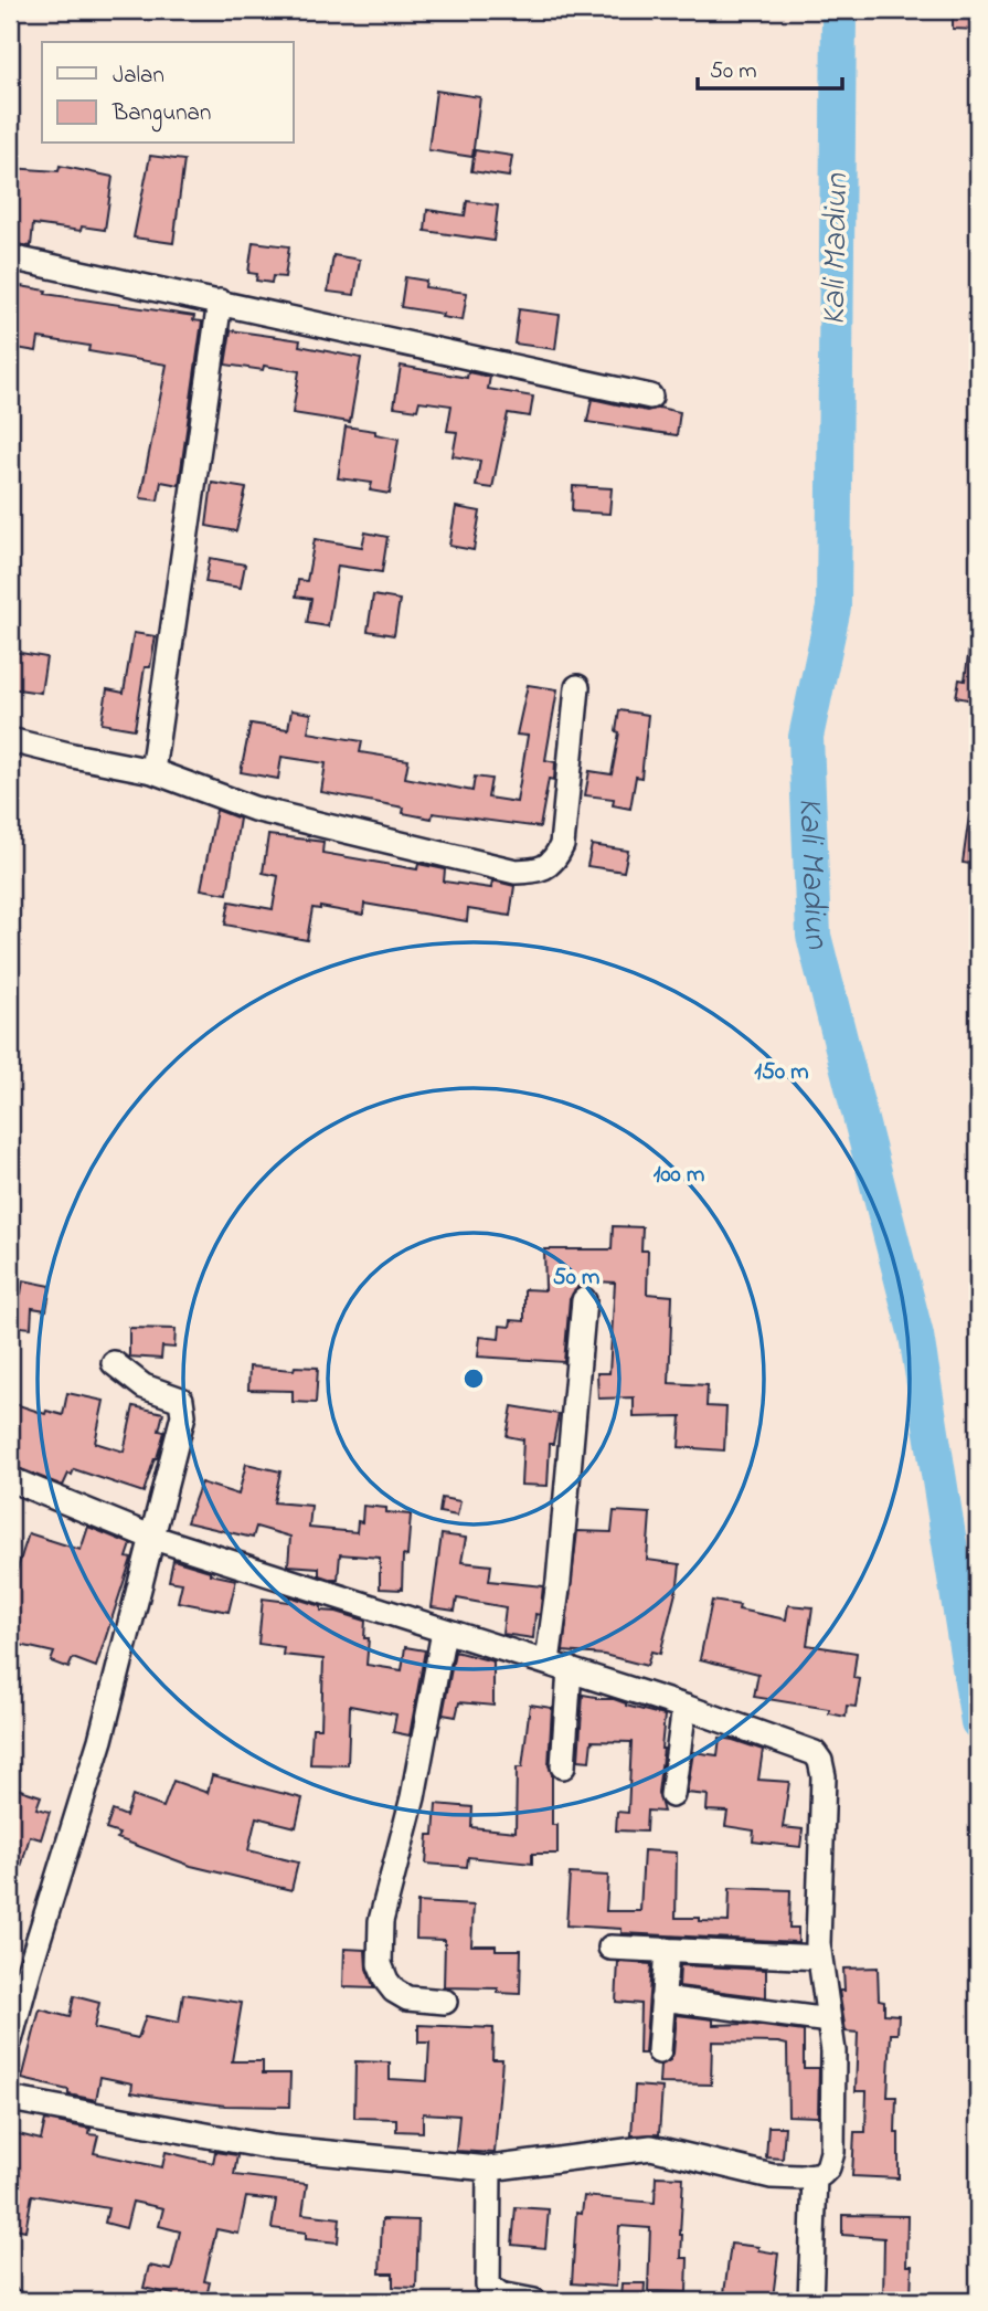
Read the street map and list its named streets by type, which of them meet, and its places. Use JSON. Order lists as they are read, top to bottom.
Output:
{
  "water": ["Kali Madiun"],
  "legend": ["Jalan", "Bangunan"],
  "scale_bar": "50 m",
  "rings": ["150 m", "100 m", "50 m"]
}
